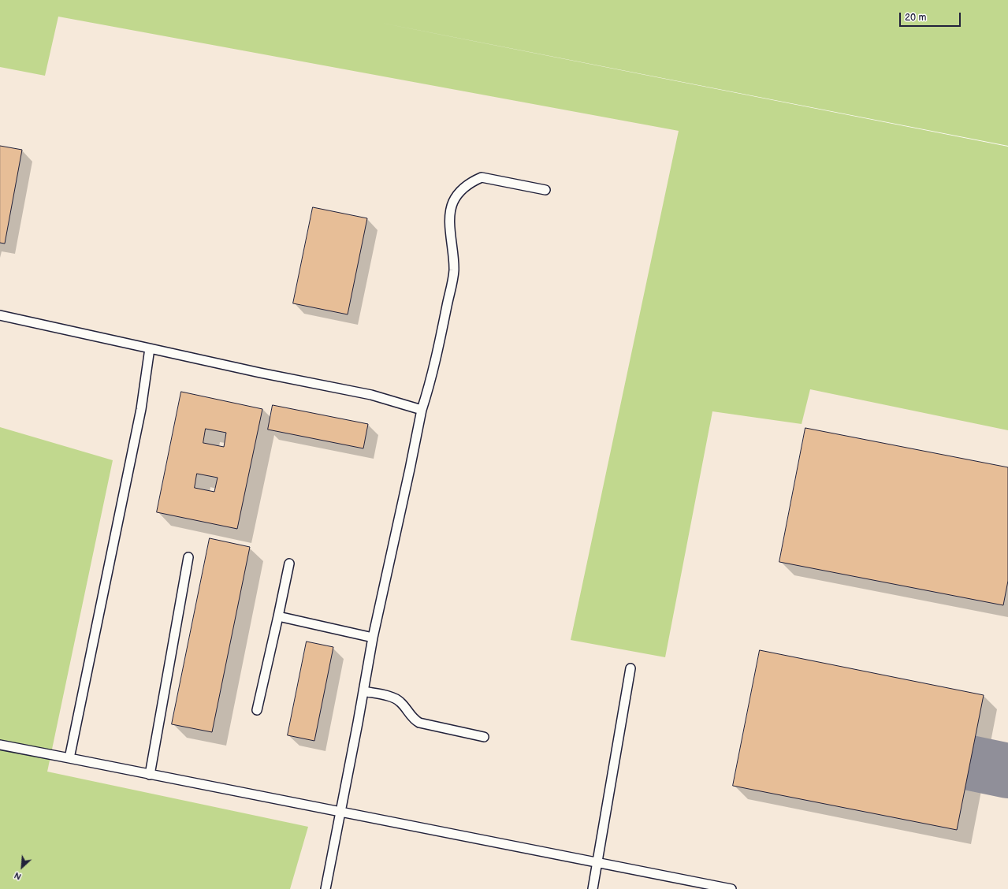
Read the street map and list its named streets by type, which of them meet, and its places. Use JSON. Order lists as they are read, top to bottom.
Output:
{
  "scale_bar": "20 m",
  "north": "bottom left"
}
